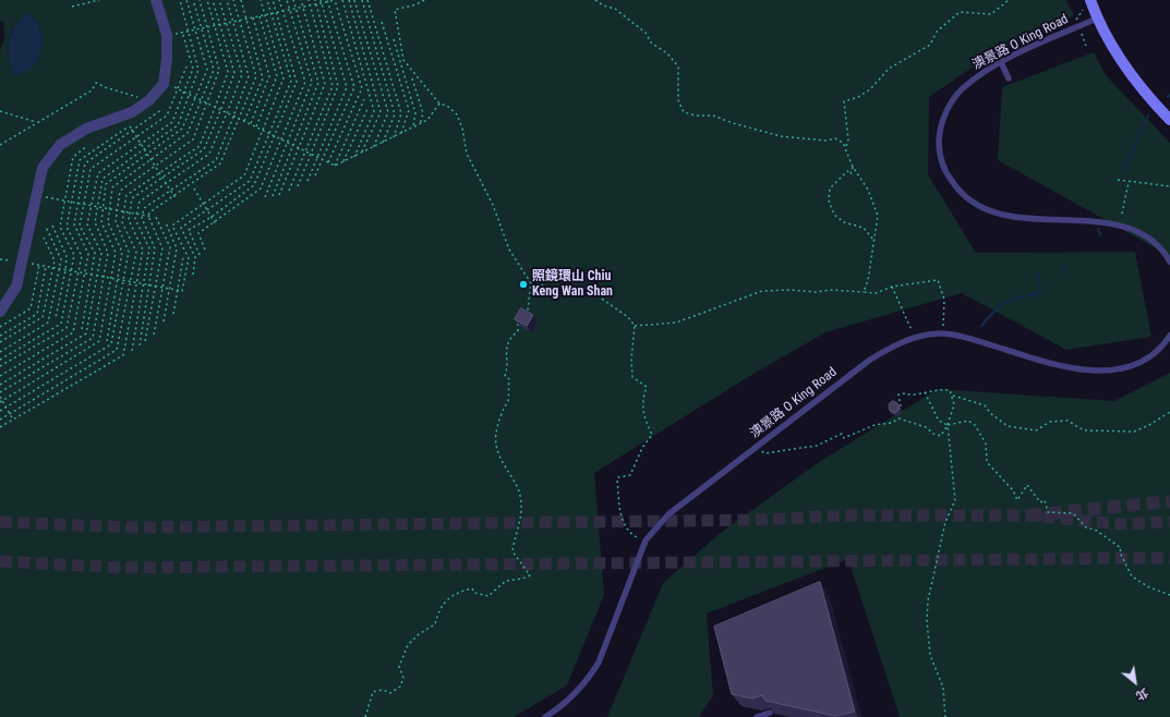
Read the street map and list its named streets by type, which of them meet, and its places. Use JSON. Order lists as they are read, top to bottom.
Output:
{
  "streets": {
    "lane": ["澳景路 O King Road"]
  },
  "places": ["照鏡環山 Chiu Keng Wan Shan"],
  "north": "bottom right"
}
